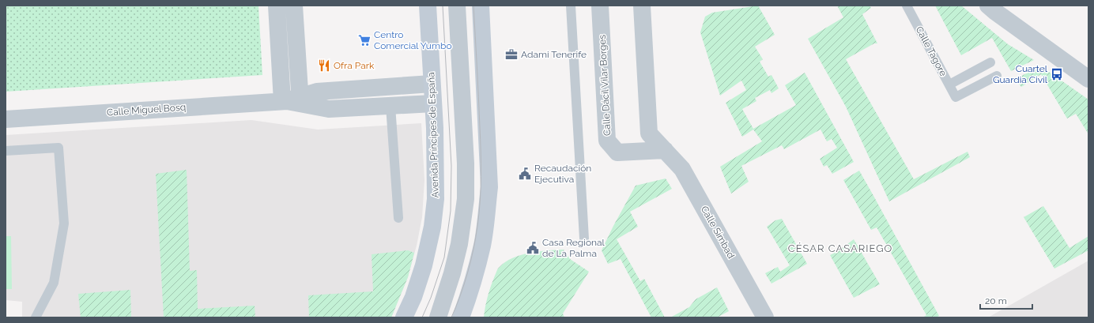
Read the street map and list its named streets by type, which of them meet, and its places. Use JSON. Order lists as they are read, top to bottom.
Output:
{
  "streets": {
    "main road": ["Avenida Príncipes de España"],
    "street": ["Calle Dácil Vilar Borges", "Calle Miguel Bosq", "Calle Simbad"],
    "lane": ["Calle Tagore"]
  },
  "crossings": [
    ["Calle Dácil Vilar Borges", "Calle Simbad"],
    ["Calle Miguel Bosq", "Avenida Príncipes de España"]
  ],
  "districts": ["CÉSAR CASARIEGO"],
  "places": {
    "supermarket": ["Centro Comercial Yumbo"],
    "office": ["Adami Tenerife"],
    "restaurant": ["Ofra Park"],
    "bus stop": ["Cuartel Guardia Civil"],
    "public building": ["Recaudación Ejecutiva", "Casa Regional de La Palma"]
  },
  "scale_bar": "20 m"
}
